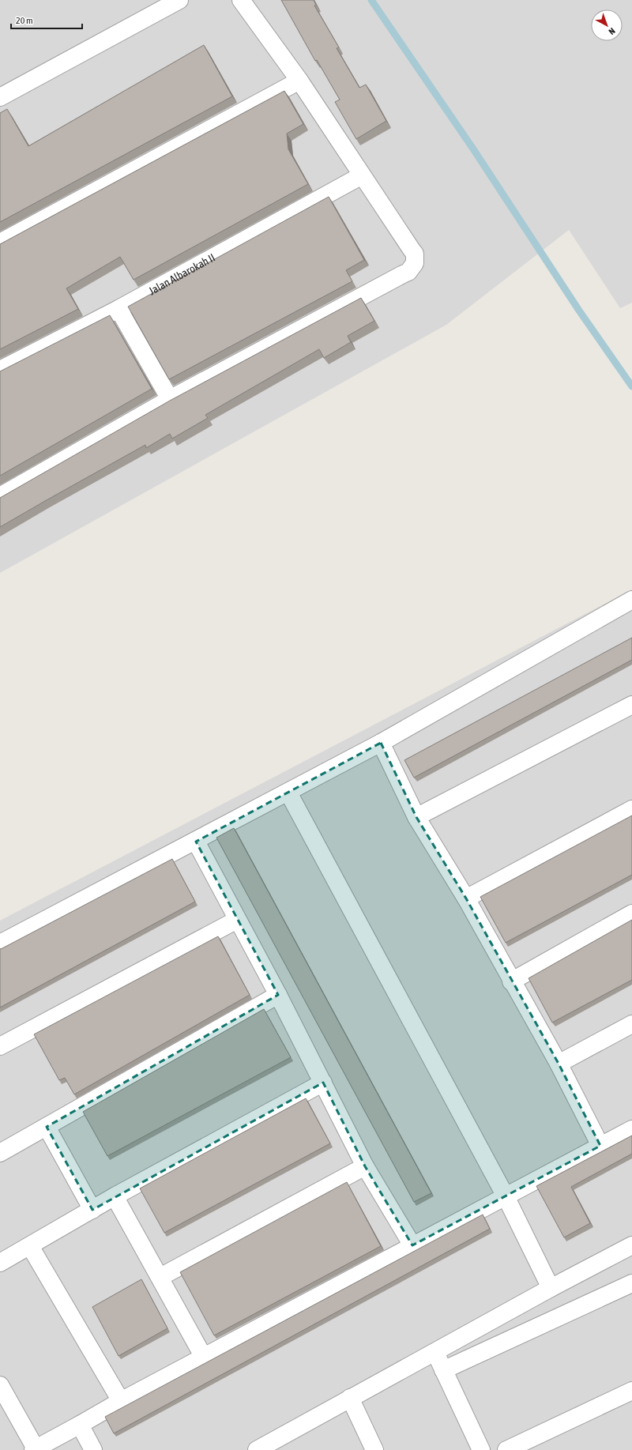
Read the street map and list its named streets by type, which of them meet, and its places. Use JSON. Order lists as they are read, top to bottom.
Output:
{
  "streets": {
    "street": ["Jalan Albarokah II"]
  },
  "scale_bar": "20 m",
  "north": "bottom right"
}
